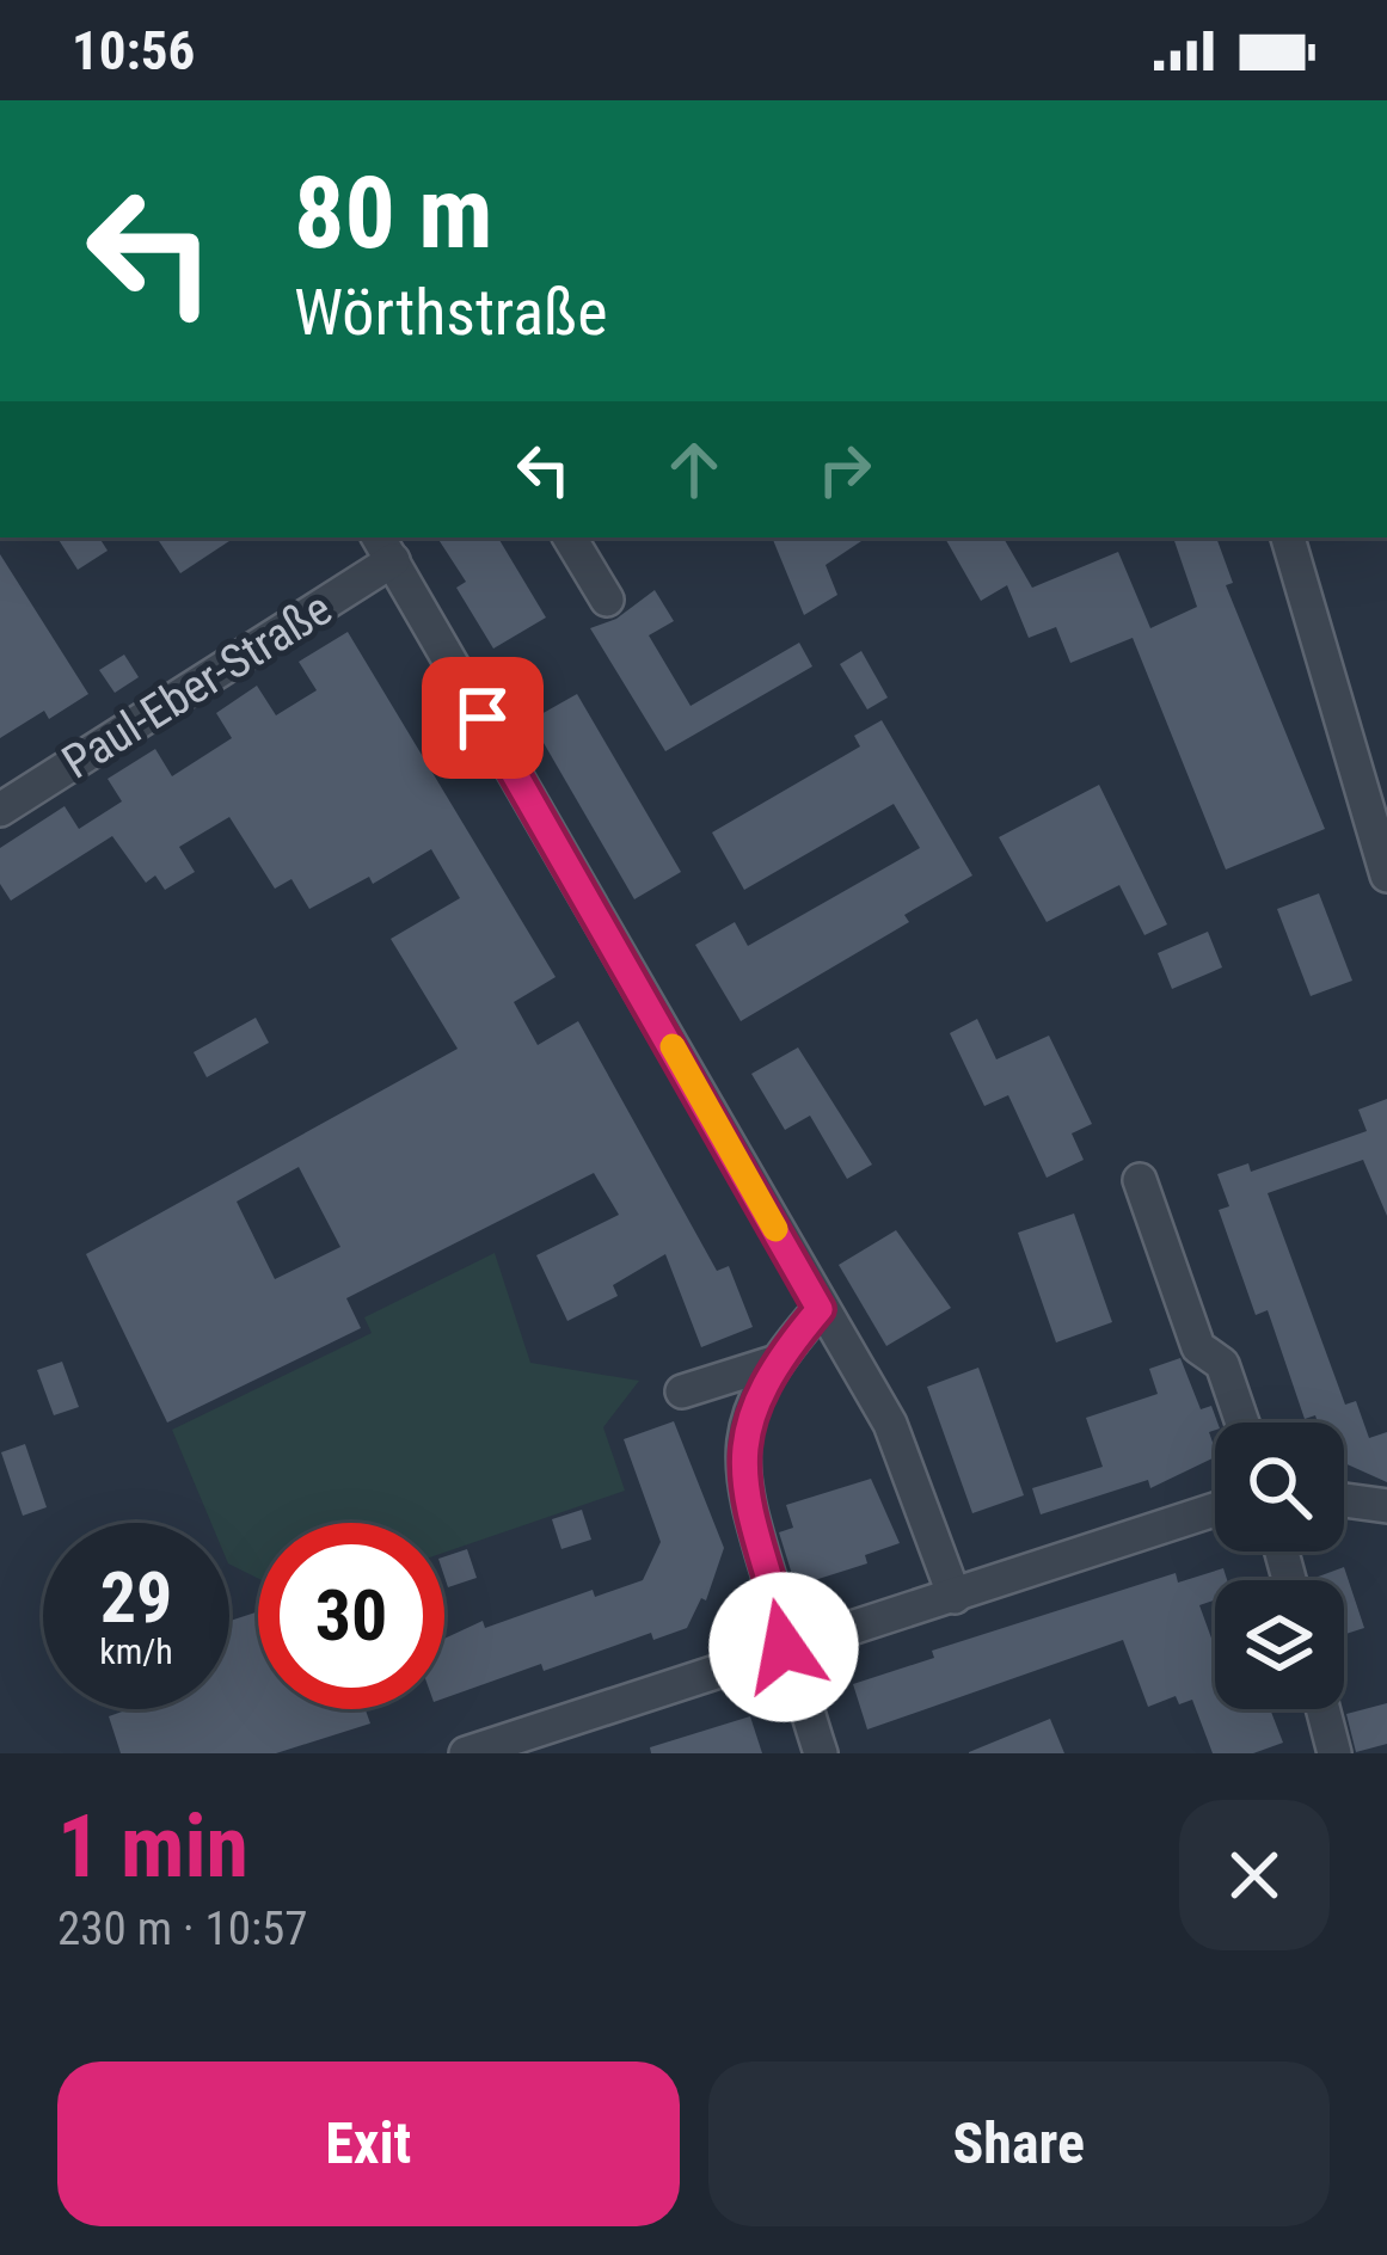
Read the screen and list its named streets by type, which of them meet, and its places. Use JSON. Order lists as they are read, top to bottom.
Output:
{
  "streets": {
    "street": ["Paul-Eber-Straße"]
  },
  "page": {
    "status": "10:56",
    "turn": ["80 m", "Wörthstraße"],
    "speed": "29 km/h",
    "limit": "30",
    "heading": ["1 min", "230 m · 10:57"],
    "buttons": ["Exit", "Share"]
  }
}
